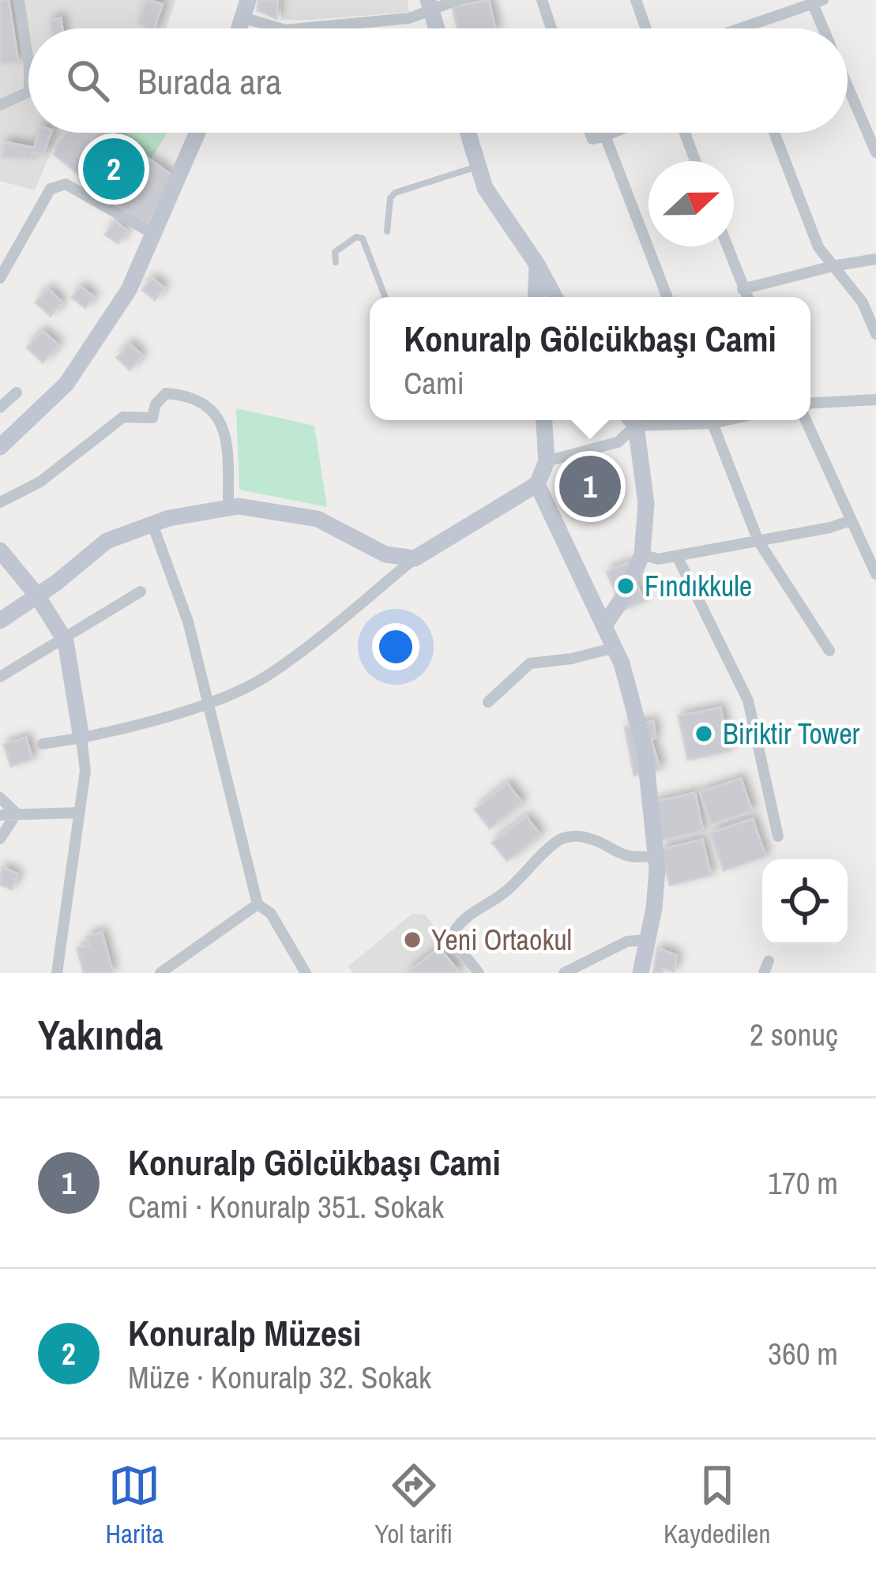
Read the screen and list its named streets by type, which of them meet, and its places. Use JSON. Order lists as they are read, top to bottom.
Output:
{
  "places": ["Fındıkkule", "Biriktir Tower", "Yeni Ortaokul"],
  "north": "right",
  "page": {
    "search": "Burada ara",
    "pins": ["2", "1"],
    "popup": ["Konuralp Gölcükbaşı Cami", "Cami"],
    "heading": ["Yakında", "2 sonuç"],
    "list": [
      {
        "mark": "1",
        "name": "Konuralp Gölcükbaşı Cami",
        "note": "Cami · Konuralp 351. Sokak",
        "value": "170 m"
      },
      {
        "mark": "2",
        "name": "Konuralp Müzesi",
        "note": "Müze · Konuralp 32. Sokak",
        "value": "360 m"
      }
    ],
    "nav": ["Harita", "Yol tarifi", "Kaydedilen"]
  }
}
